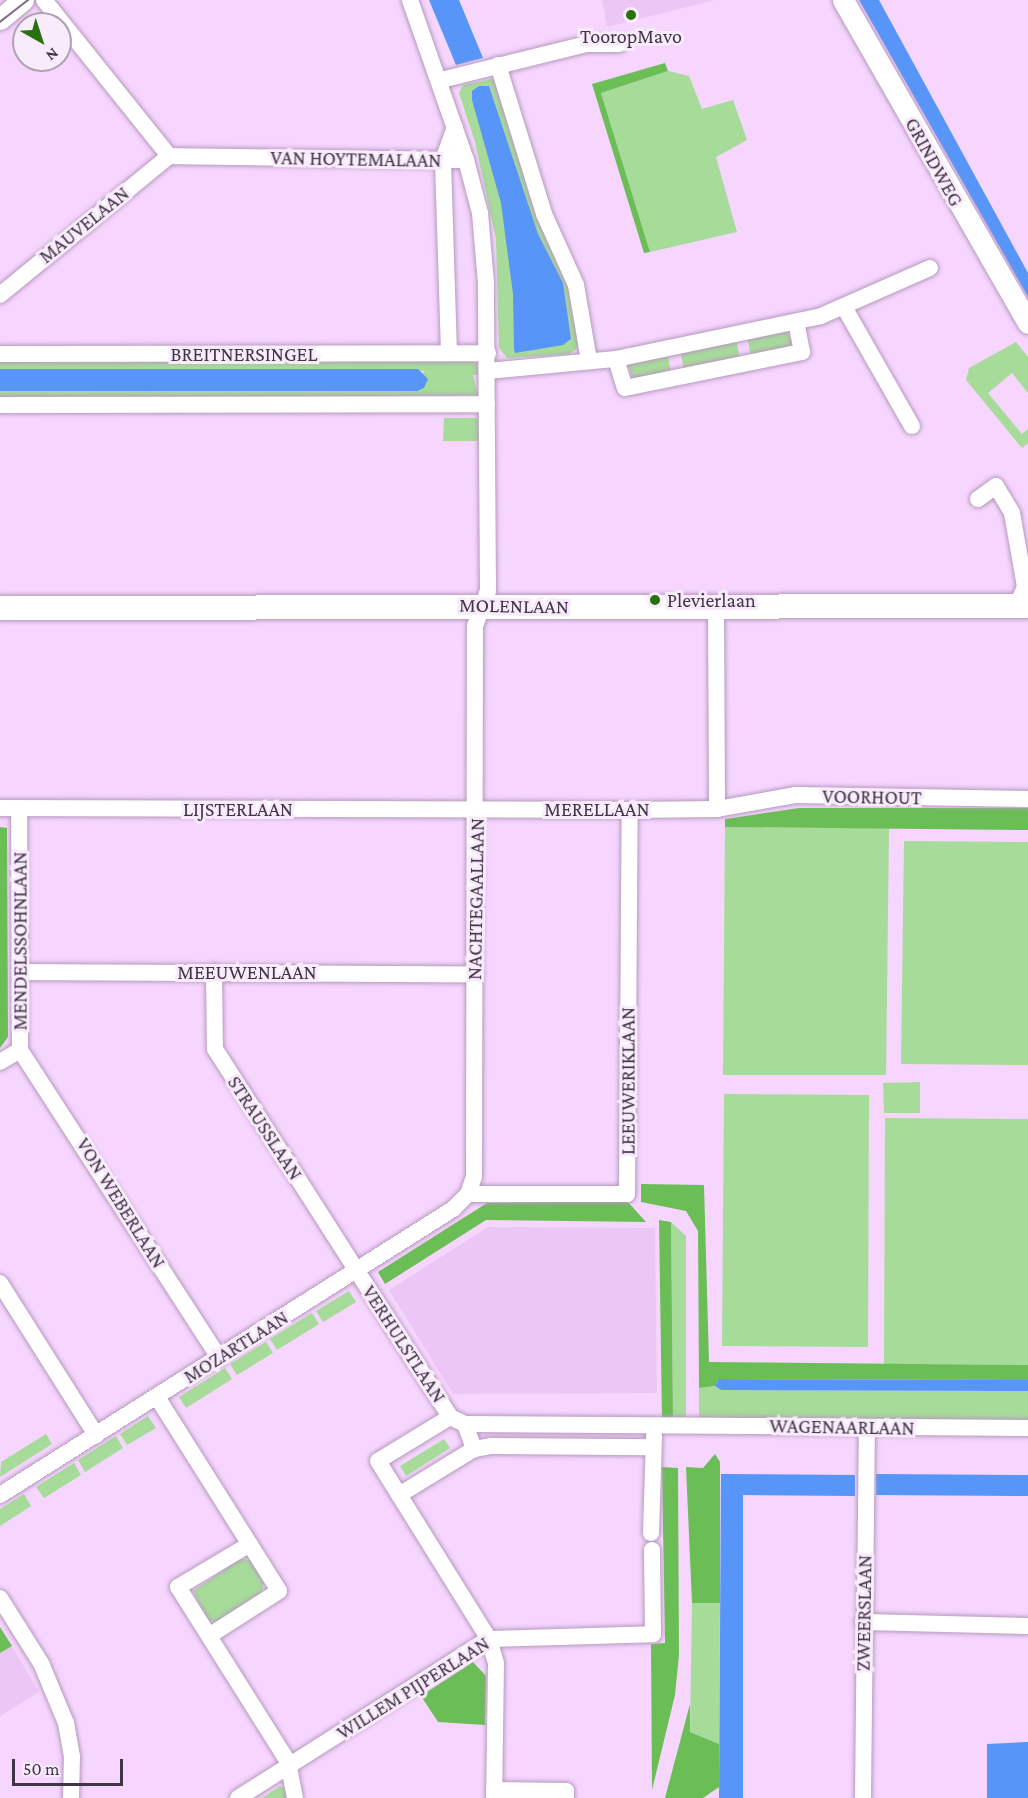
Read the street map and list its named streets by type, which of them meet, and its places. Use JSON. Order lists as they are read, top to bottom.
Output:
{
  "streets": {
    "main road": ["MOLENLAAN"],
    "street": [
      "VAN HOYTEMALAAN",
      "GRINDWEG",
      "MAUVELAAN",
      "BREITNERSINGEL",
      "VOORHOUT",
      "LIJSTERLAAN",
      "MERELLAAN",
      "NACHTEGAALLAAN",
      "MENDELSSOHNLAAN",
      "MEEUWENLAAN",
      "LEEUWERIKLAAN",
      "STRAUSSLAAN",
      "VON WEBERLAAN",
      "VERHULSTLAAN",
      "MOZARTLAAN",
      "WAGENAARLAAN",
      "ZWEERSLAAN",
      "WILLEM PIJPERLAAN"
    ]
  },
  "crossings": [
    ["VAN HOYTEMALAAN", "MAUVELAAN"],
    ["VAN HOYTEMALAAN", "NACHTEGAALLAAN"],
    ["BREITNERSINGEL", "NACHTEGAALLAAN"],
    ["MOLENLAAN", "NACHTEGAALLAAN"],
    ["VOORHOUT", "MERELLAAN"],
    ["LIJSTERLAAN", "MERELLAAN"],
    ["LIJSTERLAAN", "NACHTEGAALLAAN"],
    ["LIJSTERLAAN", "MENDELSSOHNLAAN"],
    ["MERELLAAN", "NACHTEGAALLAAN"],
    ["MERELLAAN", "LEEUWERIKLAAN"],
    ["NACHTEGAALLAAN", "MEEUWENLAAN"],
    ["NACHTEGAALLAAN", "LEEUWERIKLAAN"],
    ["NACHTEGAALLAAN", "MOZARTLAAN"],
    ["MENDELSSOHNLAAN", "MEEUWENLAAN"],
    ["MENDELSSOHNLAAN", "VON WEBERLAAN"],
    ["MEEUWENLAAN", "STRAUSSLAAN"],
    ["LEEUWERIKLAAN", "MOZARTLAAN"],
    ["STRAUSSLAAN", "VERHULSTLAAN"],
    ["STRAUSSLAAN", "MOZARTLAAN"],
    ["VON WEBERLAAN", "MOZARTLAAN"],
    ["VERHULSTLAAN", "MOZARTLAAN"],
    ["VERHULSTLAAN", "WAGENAARLAAN"],
    ["VERHULSTLAAN", "WILLEM PIJPERLAAN"],
    ["WAGENAARLAAN", "ZWEERSLAAN"]
  ],
  "places": ["TooropMavo", "Plevierlaan"],
  "scale_bar": "50 m",
  "north": "bottom right"
}
